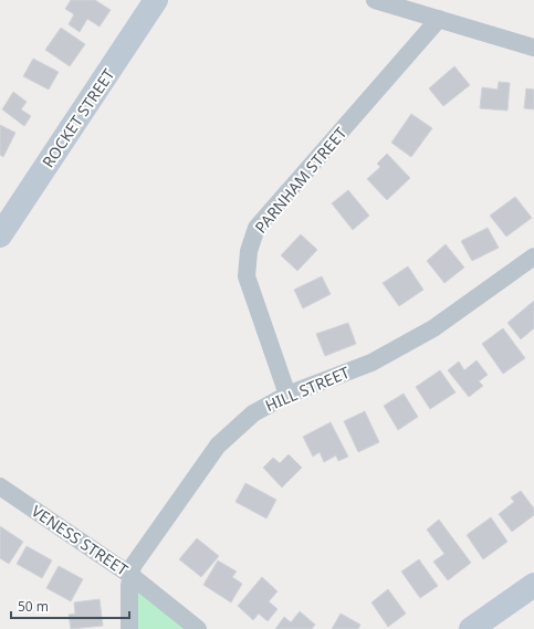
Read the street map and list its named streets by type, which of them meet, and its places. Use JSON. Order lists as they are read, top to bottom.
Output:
{
  "streets": {
    "street": [
      "ROCKET STREET",
      "PARNHAM STREET",
      "HILL STREET",
      "VENESS STREET"
    ]
  },
  "crossings": [
    ["PARNHAM STREET", "HILL STREET"],
    ["HILL STREET", "VENESS STREET"]
  ],
  "scale_bar": "50 m"
}
